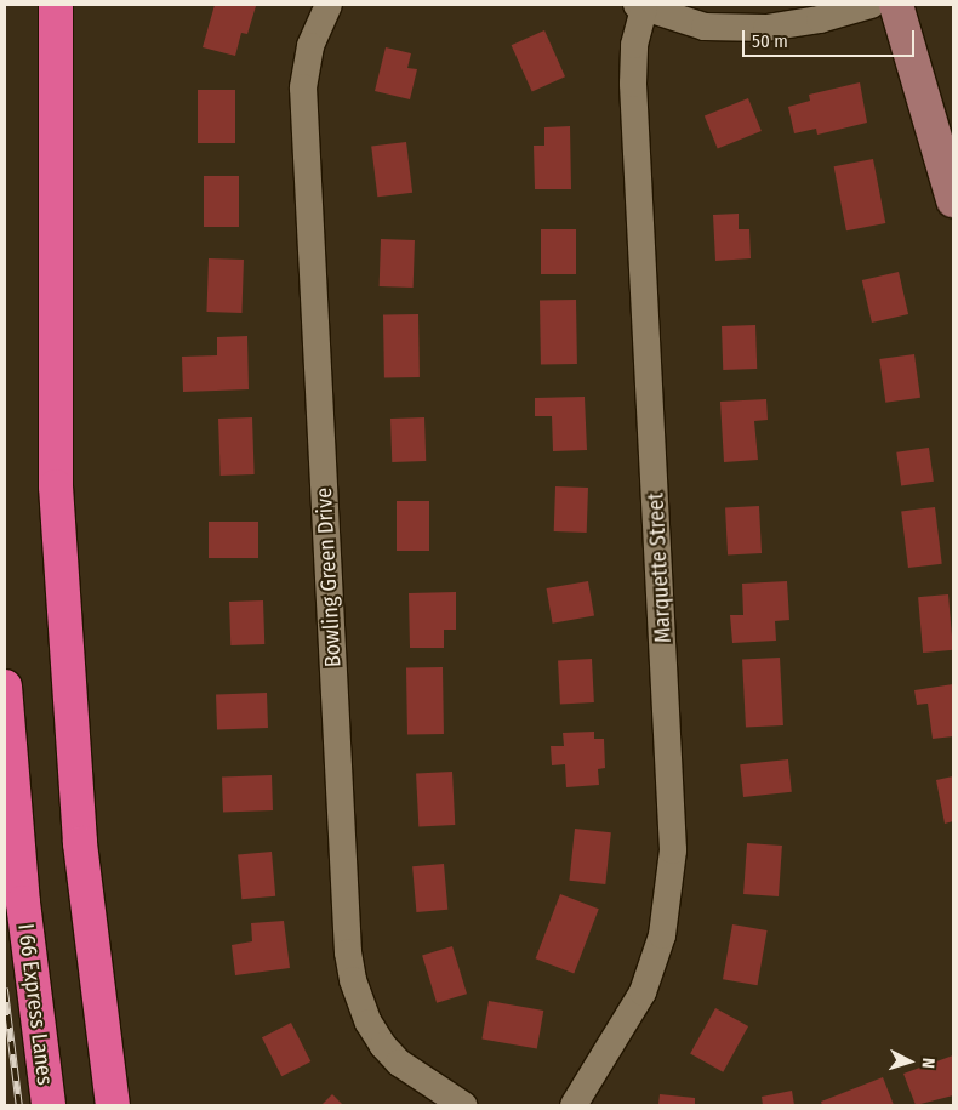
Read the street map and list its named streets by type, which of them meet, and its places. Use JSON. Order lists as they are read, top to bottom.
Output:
{
  "streets": {
    "highway": ["I 66 Express Lanes"],
    "street": ["Marquette Street", "Bowling Green Drive"]
  },
  "scale_bar": "50 m",
  "north": "right"
}
